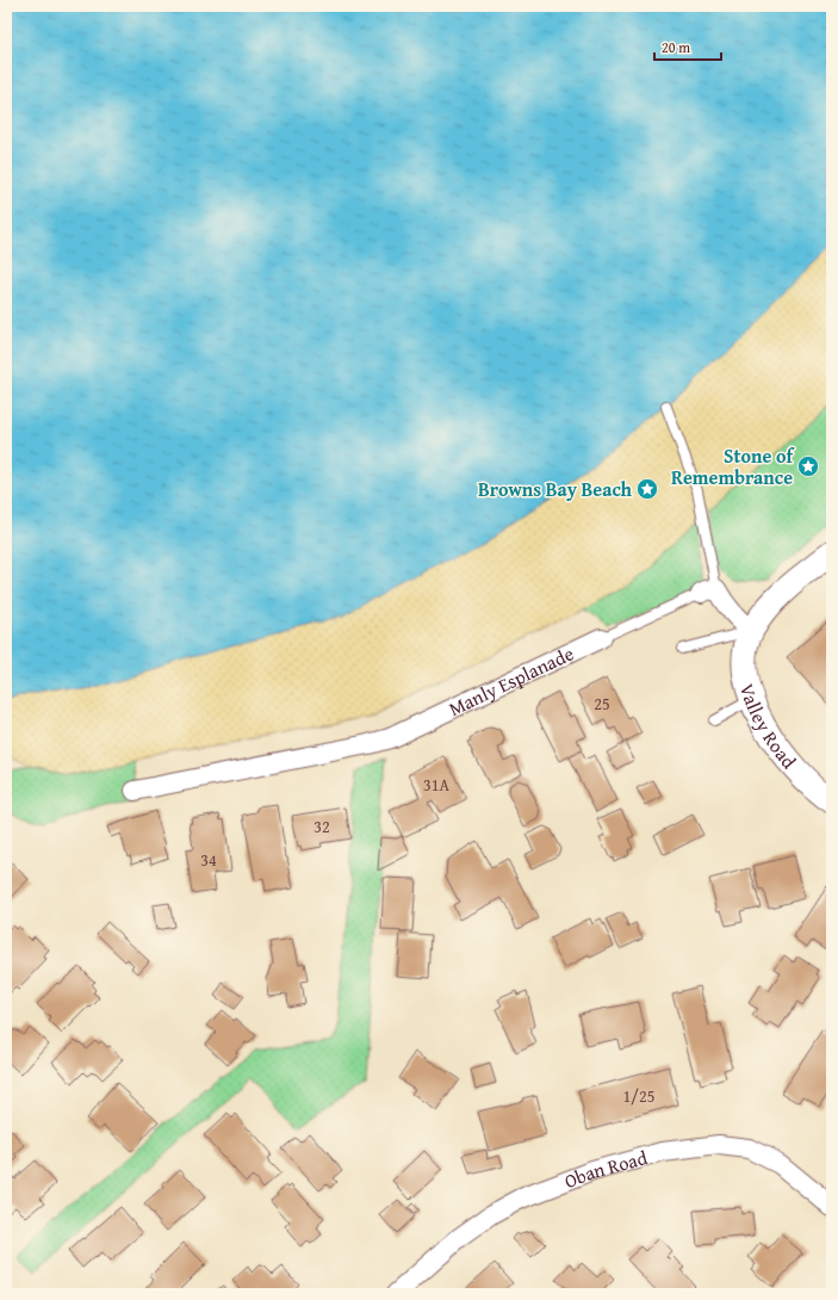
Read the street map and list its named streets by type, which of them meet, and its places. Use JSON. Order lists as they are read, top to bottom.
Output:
{
  "streets": {
    "street": ["Manly Esplanade", "Valley Road", "Oban Road"]
  },
  "places": {
    "place": ["Stone of Remembrance", "Browns Bay Beach"]
  },
  "house_numbers": [
    "25",
    "31A",
    "32",
    "34",
    "1/25"
  ],
  "scale_bar": "20 m"
}
